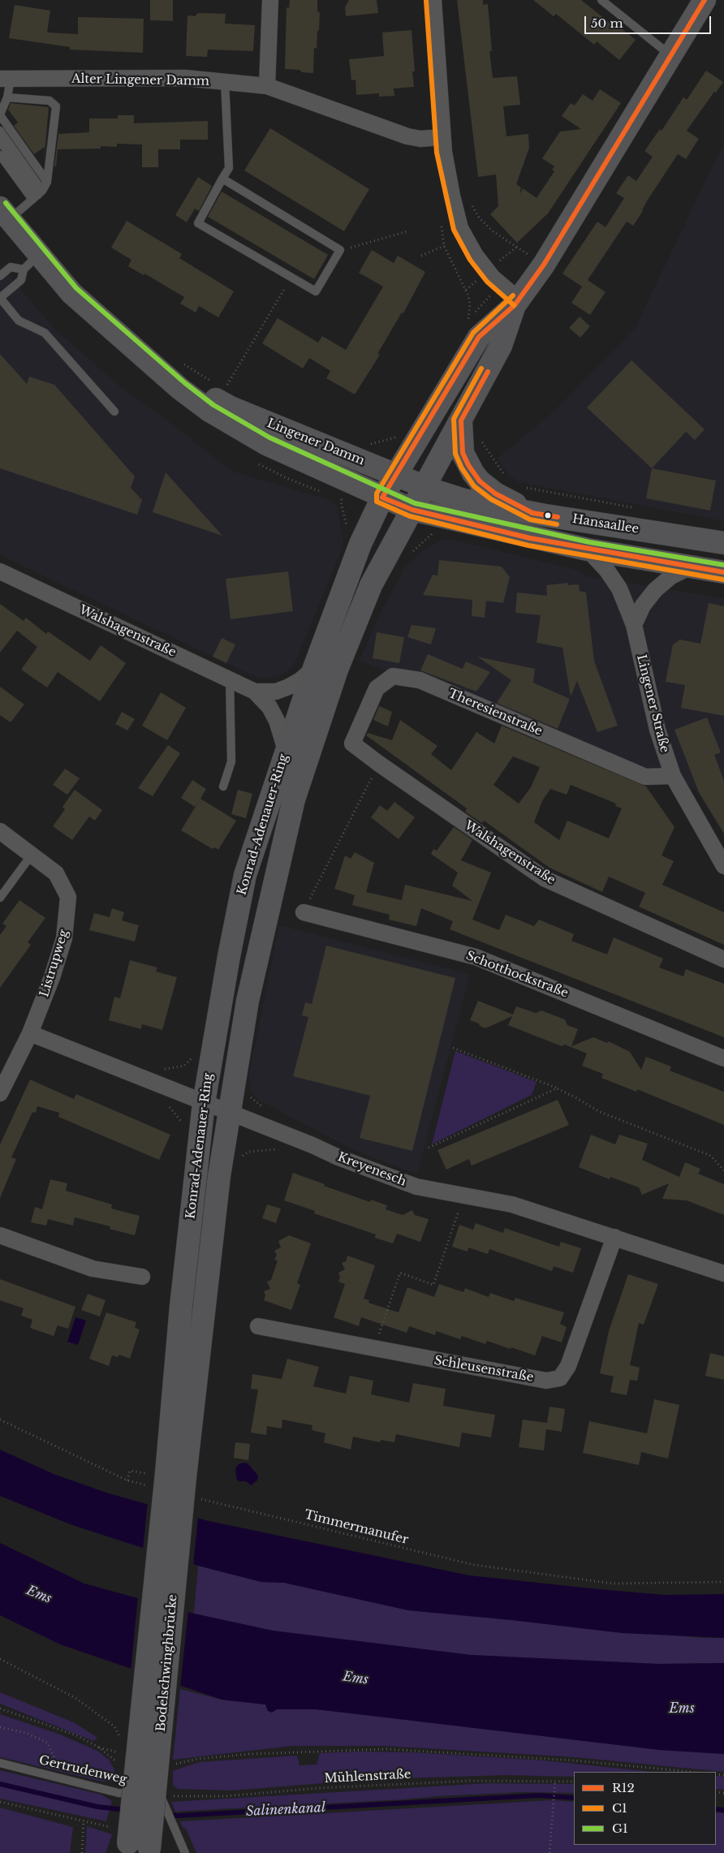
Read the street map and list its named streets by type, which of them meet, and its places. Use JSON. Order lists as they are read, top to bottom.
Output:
{
  "streets": {
    "main road": [
      "Lingener Damm",
      "Hansaallee",
      "Konrad-Adenauer-Ring",
      "Bodelschwinghbrücke"
    ],
    "street": [
      "Alter Lingener Damm",
      "Walshagenstraße",
      "Lingener Straße",
      "Theresienstraße",
      "Listrupweg",
      "Schotthockstraße",
      "Kreyenesch",
      "Schleusenstraße"
    ],
    "lane": ["Gertrudenweg"],
    "path": ["Timmermanufer", "Mühlenstraße"]
  },
  "crossings": [
    ["Lingener Damm", "Hansaallee"],
    ["Lingener Damm", "Konrad-Adenauer-Ring"],
    ["Hansaallee", "Konrad-Adenauer-Ring"],
    ["Walshagenstraße", "Theresienstraße"],
    ["Walshagenstraße", "Konrad-Adenauer-Ring"],
    ["Lingener Straße", "Theresienstraße"],
    ["Konrad-Adenauer-Ring", "Kreyenesch"],
    ["Konrad-Adenauer-Ring", "Bodelschwinghbrücke"],
    ["Listrupweg", "Kreyenesch"],
    ["Kreyenesch", "Schleusenstraße"],
    ["Gertrudenweg", "Mühlenstraße"]
  ],
  "water": ["Ems", "Salinenkanal"],
  "lines": ["transit line R12", "transit line C1", "transit line G1"],
  "legend": ["R12", "C1", "G1"],
  "scale_bar": "50 m"
}
